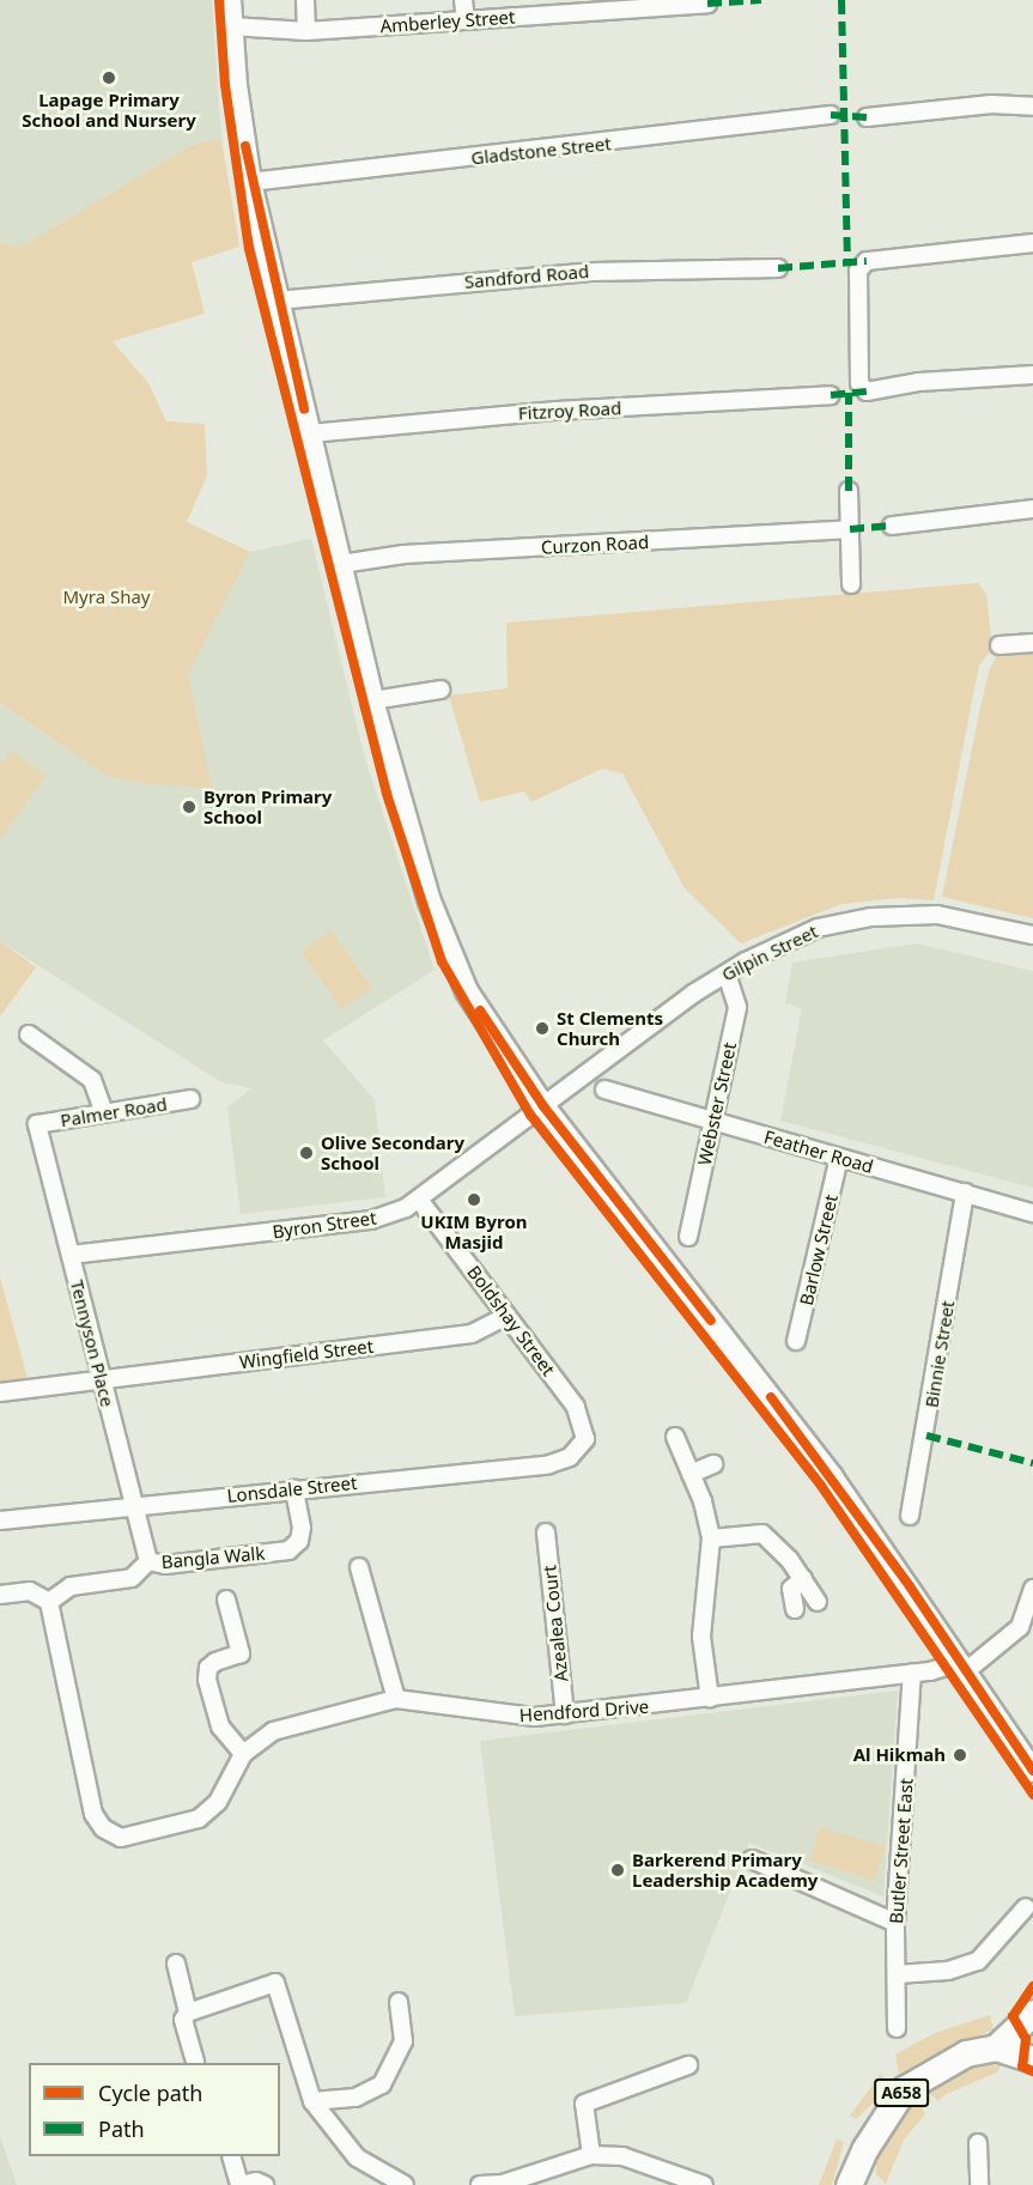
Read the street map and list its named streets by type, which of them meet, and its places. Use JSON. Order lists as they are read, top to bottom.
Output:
{
  "streets": {
    "main road": ["A658"],
    "street": [
      "Amberley Street",
      "Gladstone Street",
      "Sandford Road",
      "Fitzroy Road",
      "Curzon Road",
      "Gilpin Street",
      "Webster Street",
      "Palmer Road",
      "Feather Road",
      "Byron Street",
      "Barlow Street",
      "Boldshay Street",
      "Tennyson Place",
      "Wingfield Street",
      "Binnie Street",
      "Lonsdale Street",
      "Bangla Walk",
      "Azealea Court",
      "Hendford Drive",
      "Butler Street East"
    ]
  },
  "crossings": [
    ["Gilpin Street", "Webster Street"],
    ["Gilpin Street", "Byron Street"],
    ["Webster Street", "Feather Road"],
    ["Palmer Road", "Tennyson Place"],
    ["Feather Road", "Barlow Street"],
    ["Feather Road", "Binnie Street"],
    ["Byron Street", "Boldshay Street"],
    ["Byron Street", "Tennyson Place"],
    ["Boldshay Street", "Wingfield Street"],
    ["Boldshay Street", "Lonsdale Street"],
    ["Tennyson Place", "Wingfield Street"],
    ["Tennyson Place", "Lonsdale Street"],
    ["Tennyson Place", "Bangla Walk"],
    ["Lonsdale Street", "Bangla Walk"],
    ["Bangla Walk", "Hendford Drive"],
    ["Azealea Court", "Hendford Drive"],
    ["Hendford Drive", "Butler Street East"]
  ],
  "parks": ["Myra Shay"],
  "places": [
    "Lapage Primary School and Nursery",
    "Byron Primary School",
    "St Clements Church",
    "Olive Secondary School",
    "UKIM Byron Masjid",
    "Al Hikmah",
    "Barkerend Primary Leadership Academy"
  ],
  "legend": ["Cycle path", "Path"]
}
